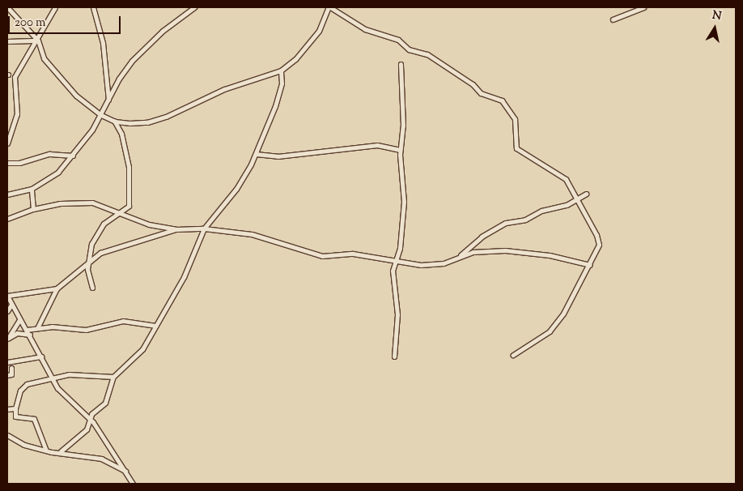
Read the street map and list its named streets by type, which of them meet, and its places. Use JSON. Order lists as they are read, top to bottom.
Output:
{
  "scale_bar": "200 m",
  "north": "top"
}
